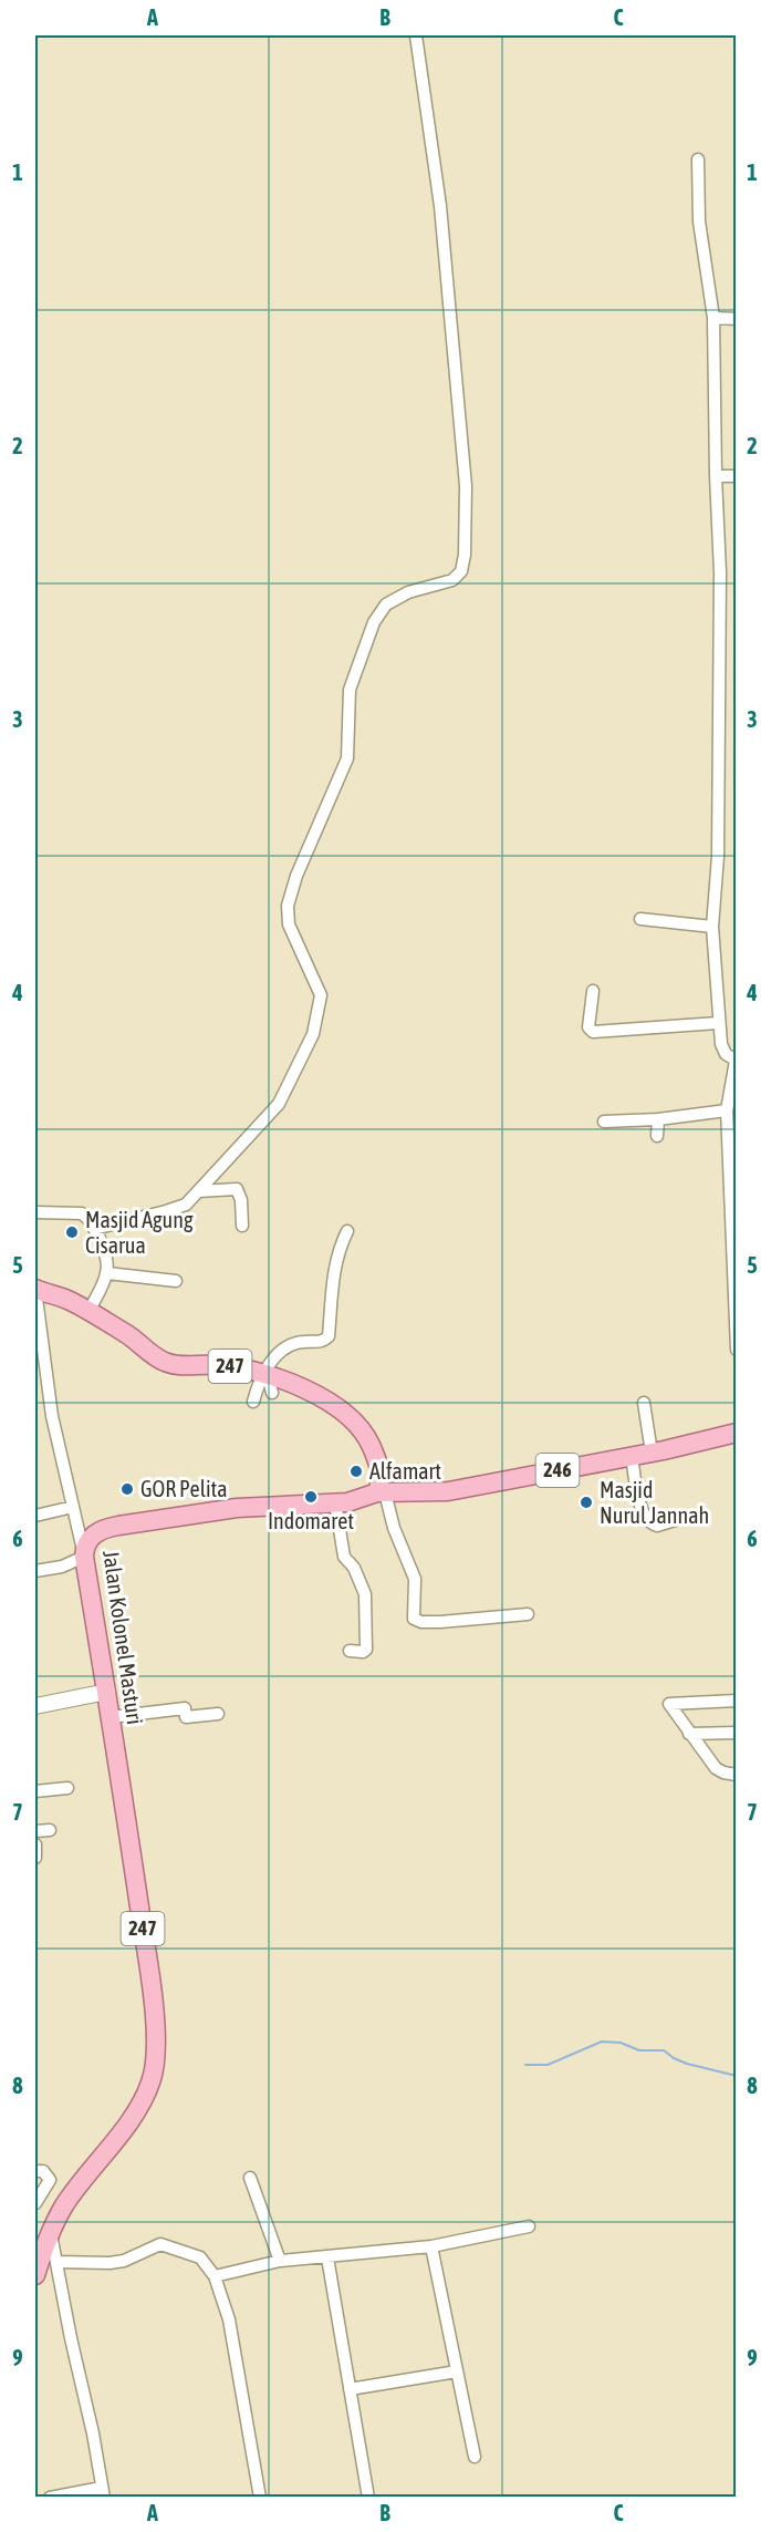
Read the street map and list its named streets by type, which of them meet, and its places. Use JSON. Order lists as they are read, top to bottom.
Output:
{
  "streets": {
    "main road": ["247", "246", "Jalan Kolonel Masturi"]
  },
  "crossings": [
    ["247", "246"],
    ["247", "Jalan Kolonel Masturi"],
    ["246", "Jalan Kolonel Masturi"]
  ],
  "places": [
    "Masjid Agung Cisarua",
    "Alfamart",
    "GOR Pelita",
    "Indomaret",
    "Masjid Nurul Jannah"
  ],
  "grid": {
    "columns": ["A", "B", "C"],
    "rows": [
      "1",
      "2",
      "3",
      "4",
      "5",
      "6",
      "7",
      "8",
      "9"
    ]
  }
}
